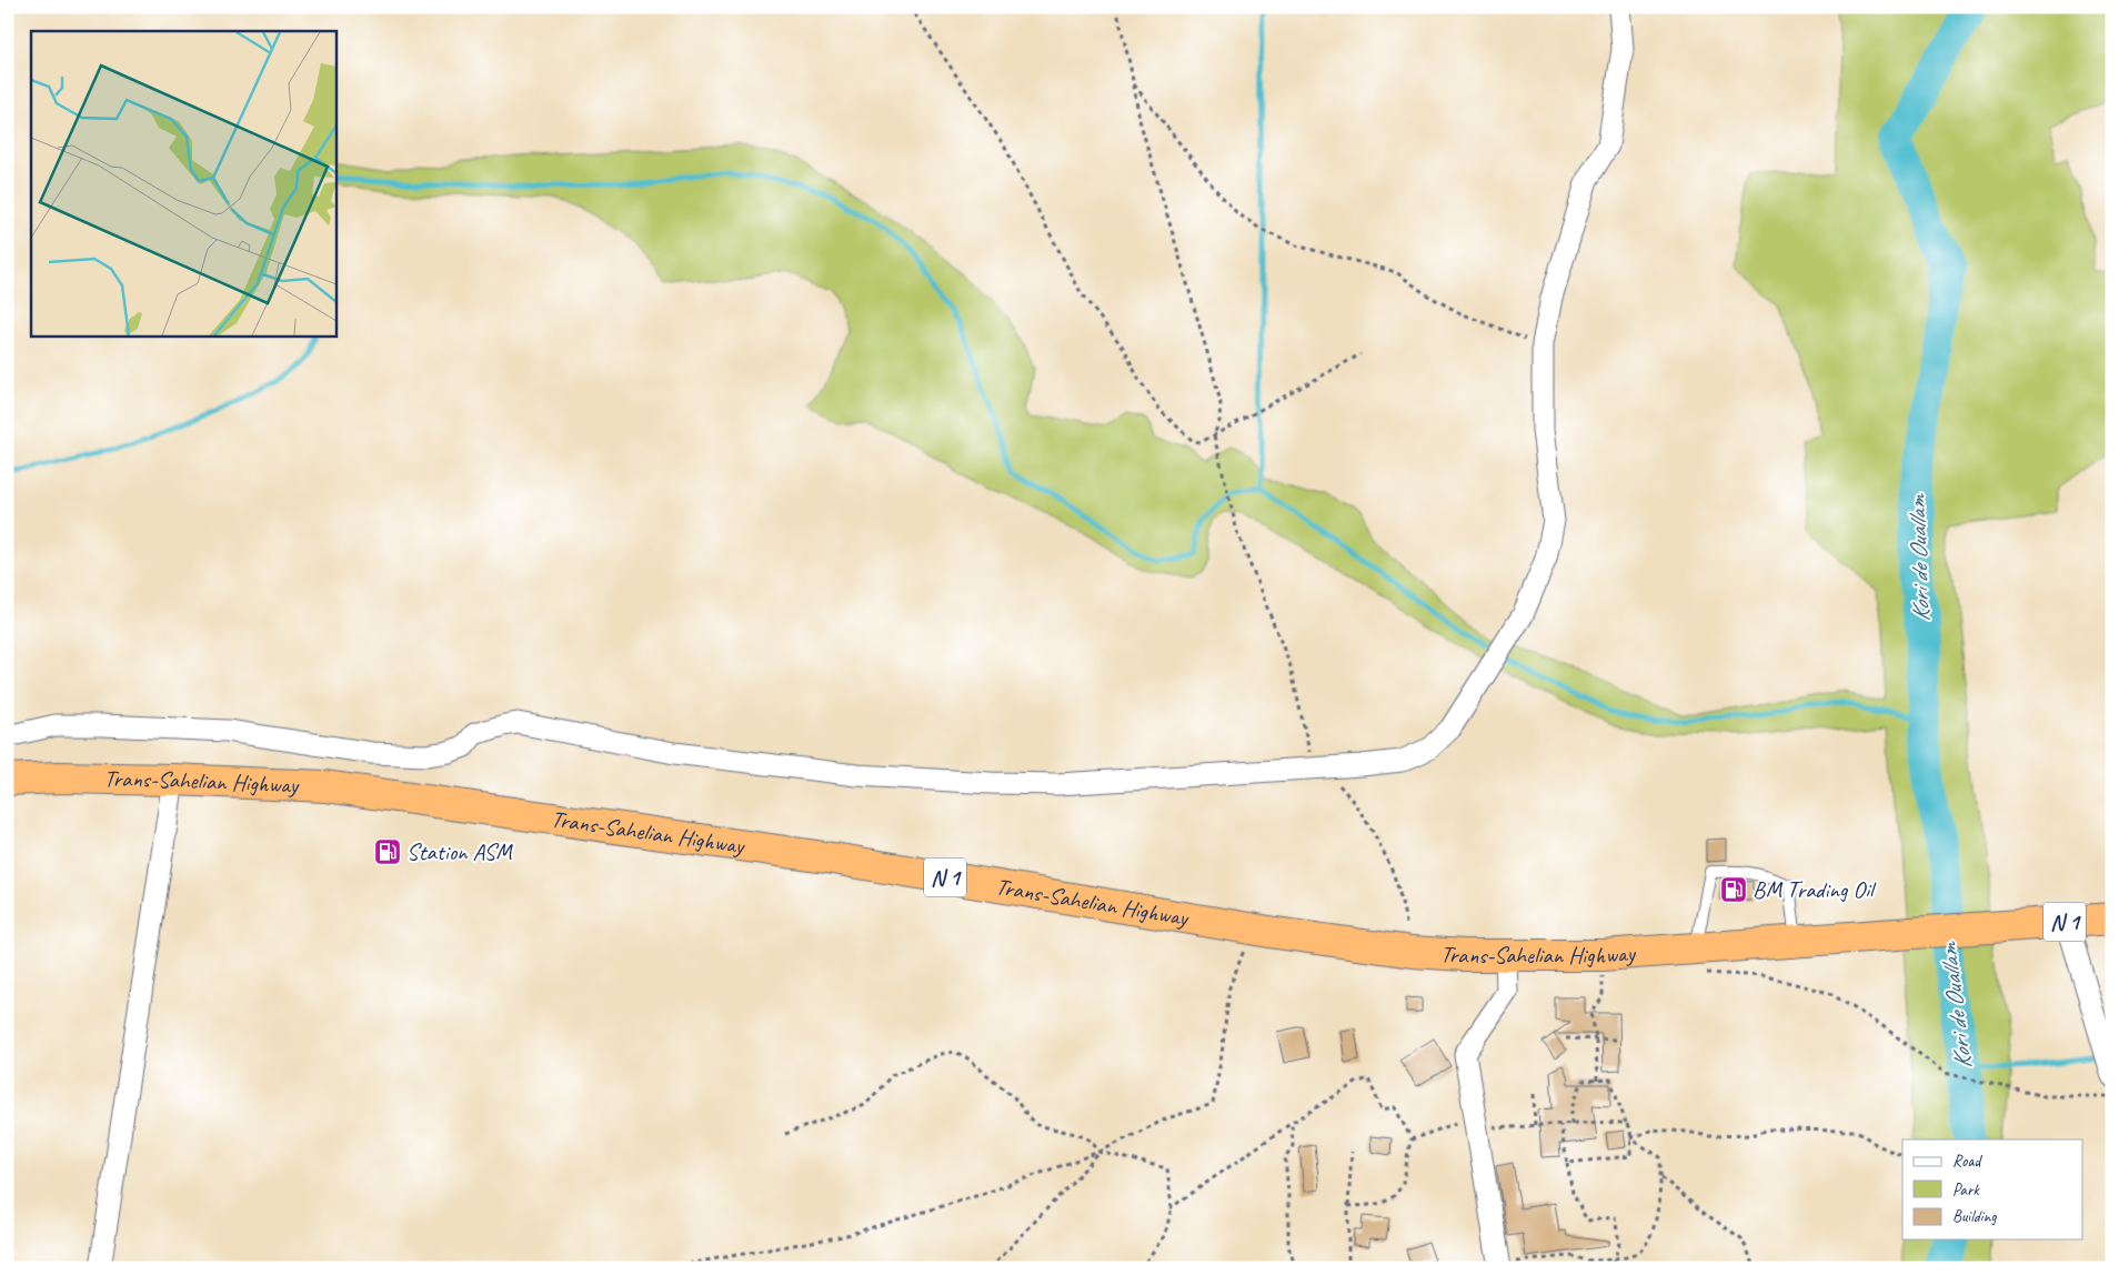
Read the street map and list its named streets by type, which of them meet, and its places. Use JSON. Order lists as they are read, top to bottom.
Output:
{
  "streets": {
    "highway": ["Trans-Sahelian Highway", "N 1"]
  },
  "water": ["Kori de Ouallam"],
  "places": {
    "fuel station": ["Station ASM", "BM Trading Oil"]
  },
  "legend": ["Road", "Park", "Building"]
}
